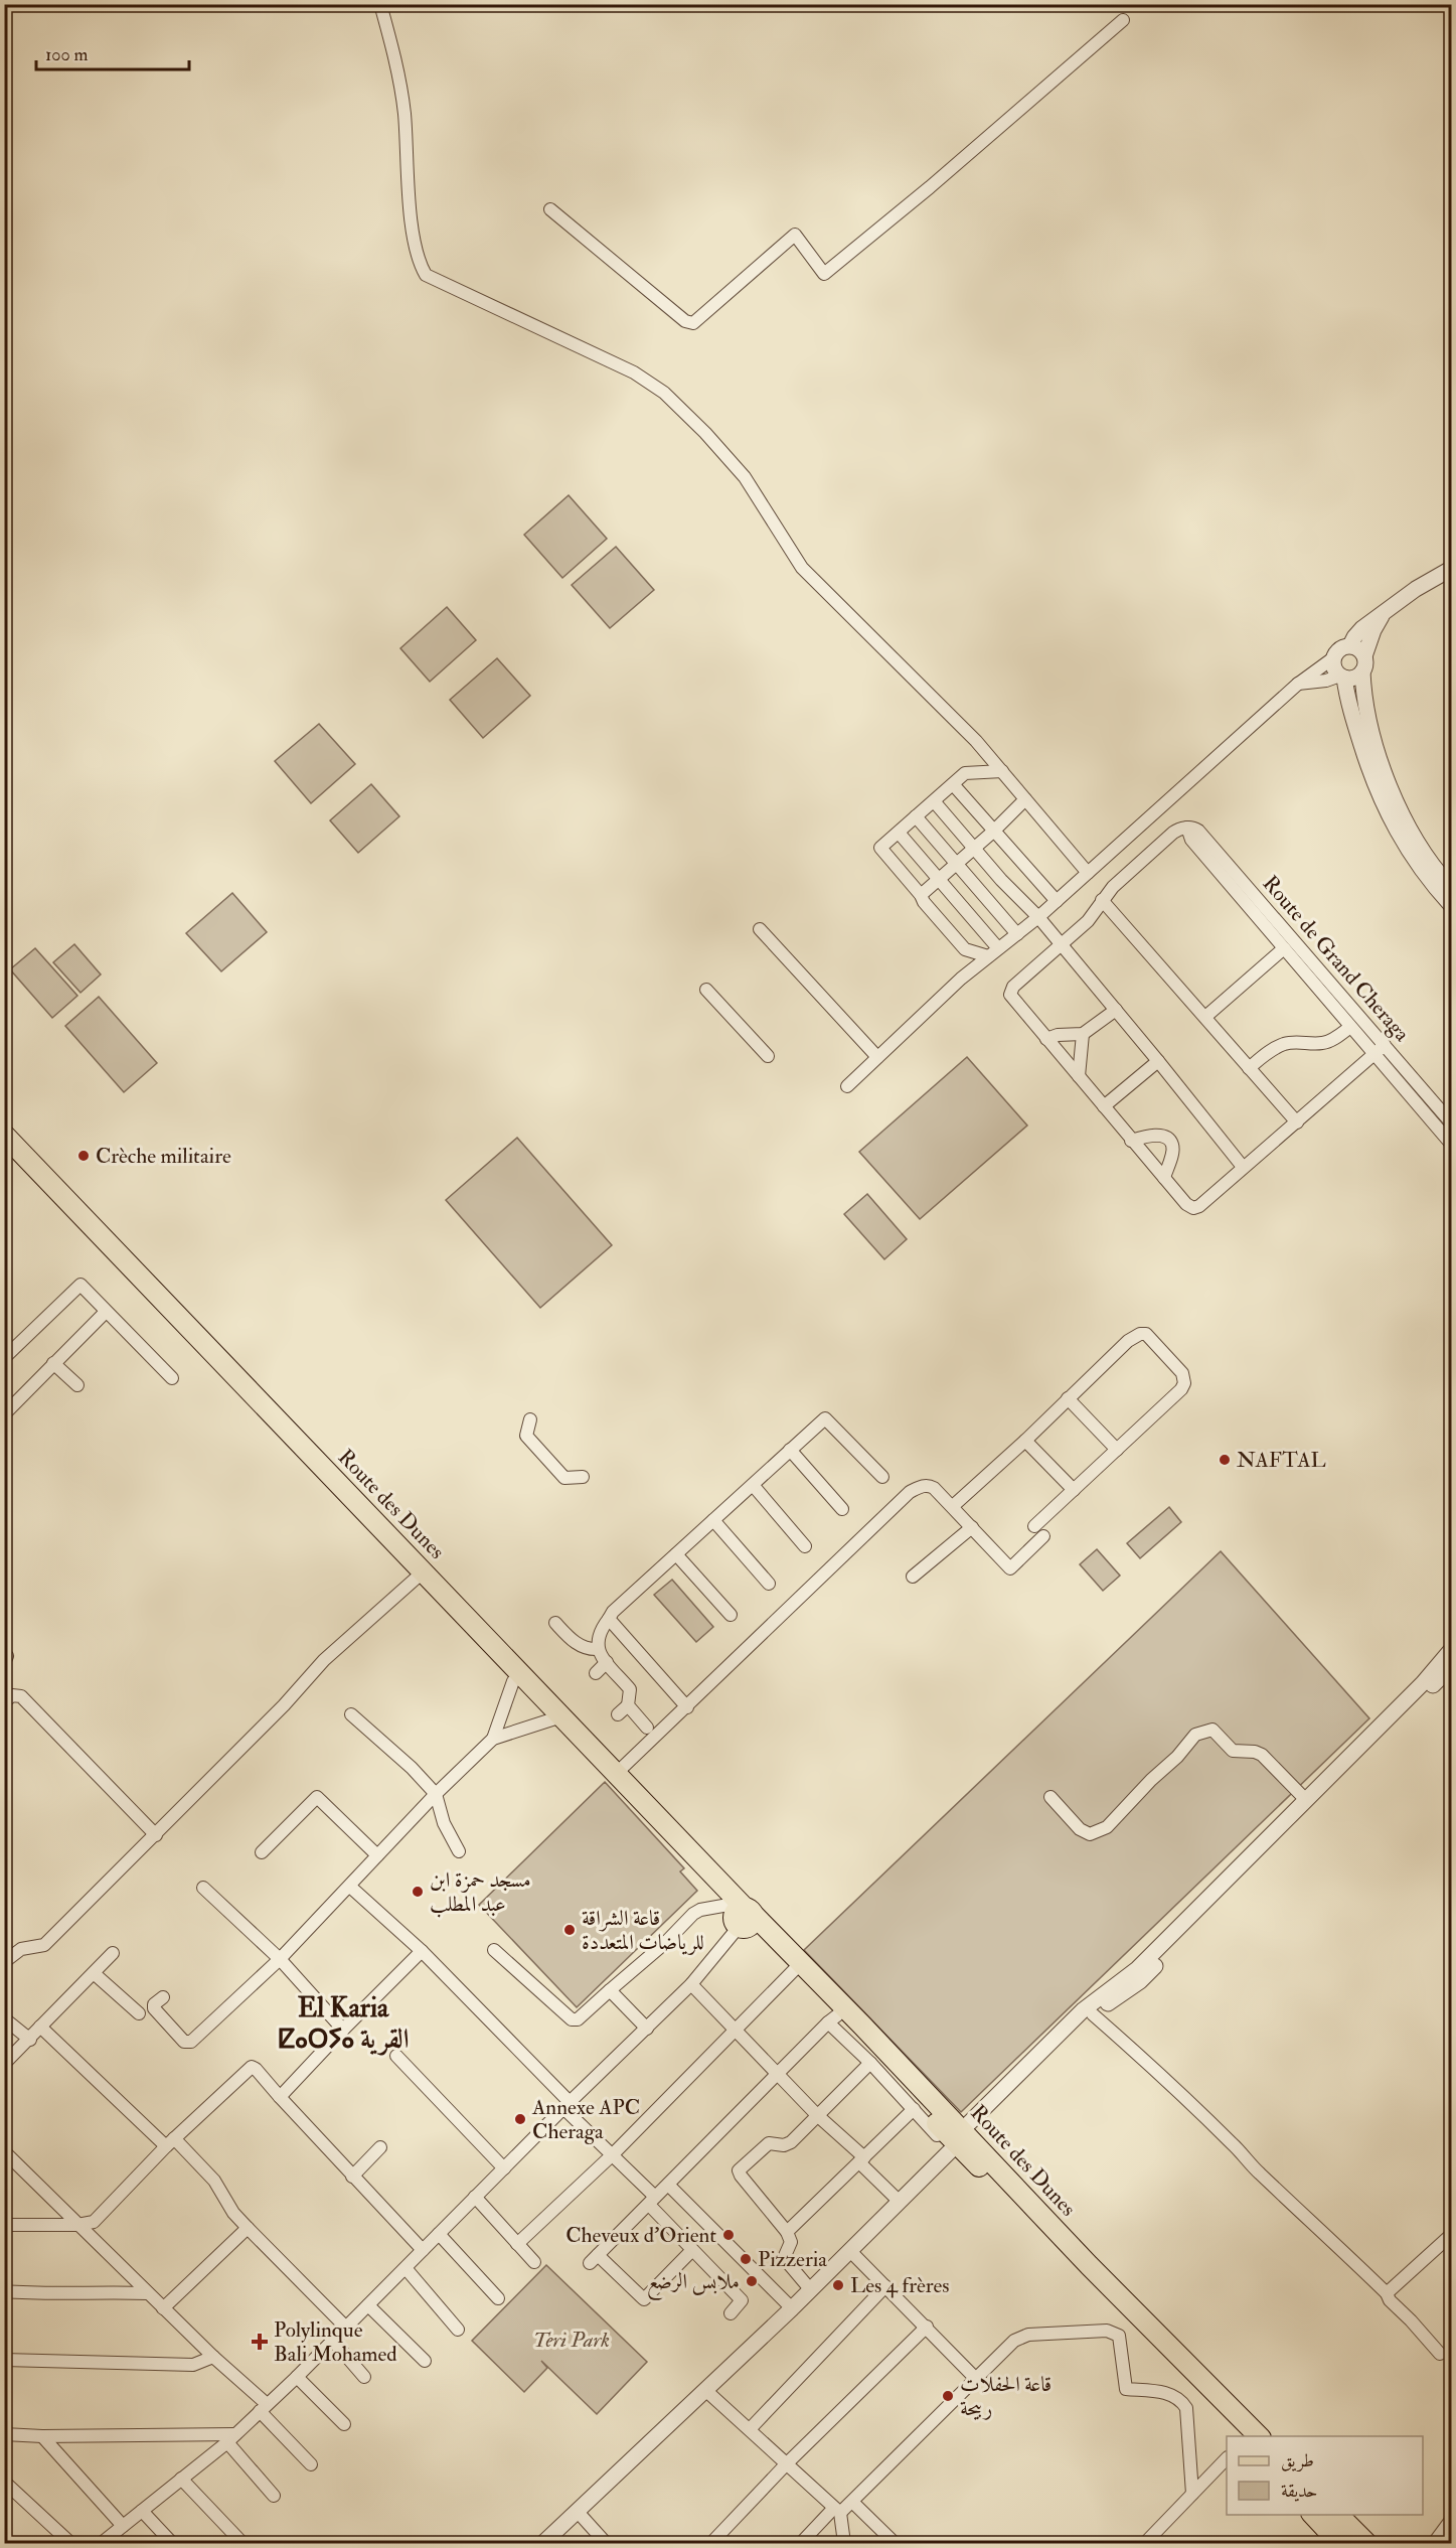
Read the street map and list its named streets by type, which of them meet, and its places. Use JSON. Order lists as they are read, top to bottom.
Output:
{
  "streets": {
    "main road": ["Route des Dunes"],
    "street": ["Route de Grand Cheraga"]
  },
  "districts": ["El Karia ⵇⴰⵔⵢⴰ القرية"],
  "parks": ["Teri Park"],
  "places": {
    "other": [
      "Crèche militaire",
      "NAFTAL",
      "مسجد حمزة ابن عبد المطلب",
      "قاعة الشراقة للرياضات المتعددة",
      "Annexe APC Cheraga",
      "Cheveux d'Orient",
      "Pizzeria",
      "ملابس الرضع",
      "Les 4 frères",
      "قاعة الحفلات ربيحة"
    ],
    "health": ["Polylinque Bali Mohamed"]
  },
  "legend": ["طريق", "حديقة"],
  "scale_bar": "100 m"
}
